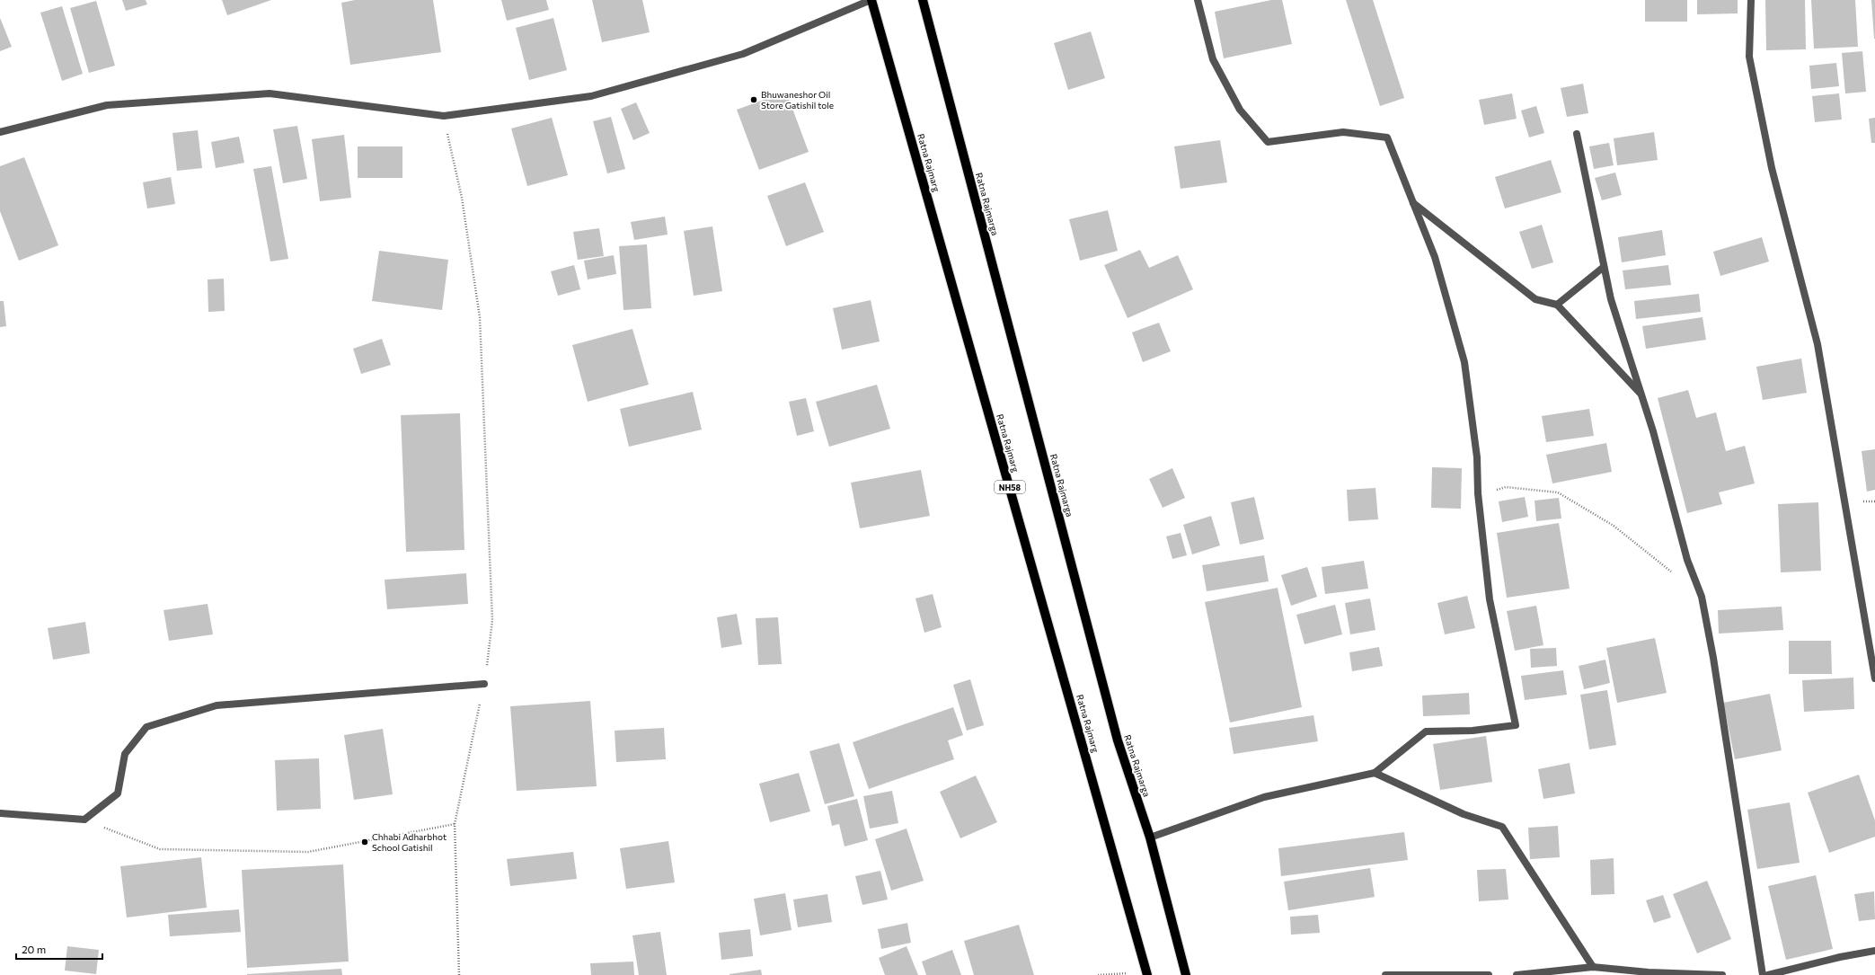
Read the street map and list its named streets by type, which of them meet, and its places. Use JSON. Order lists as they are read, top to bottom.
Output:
{
  "streets": {
    "main road": ["Ratna Rajmarg", "Ratna Rajmarga", "NH58"]
  },
  "places": ["Bhuwaneshor Oil Store Gatishil tole", "Chhabi Adharbhot School Gatishil"],
  "scale_bar": "20 m"
}
